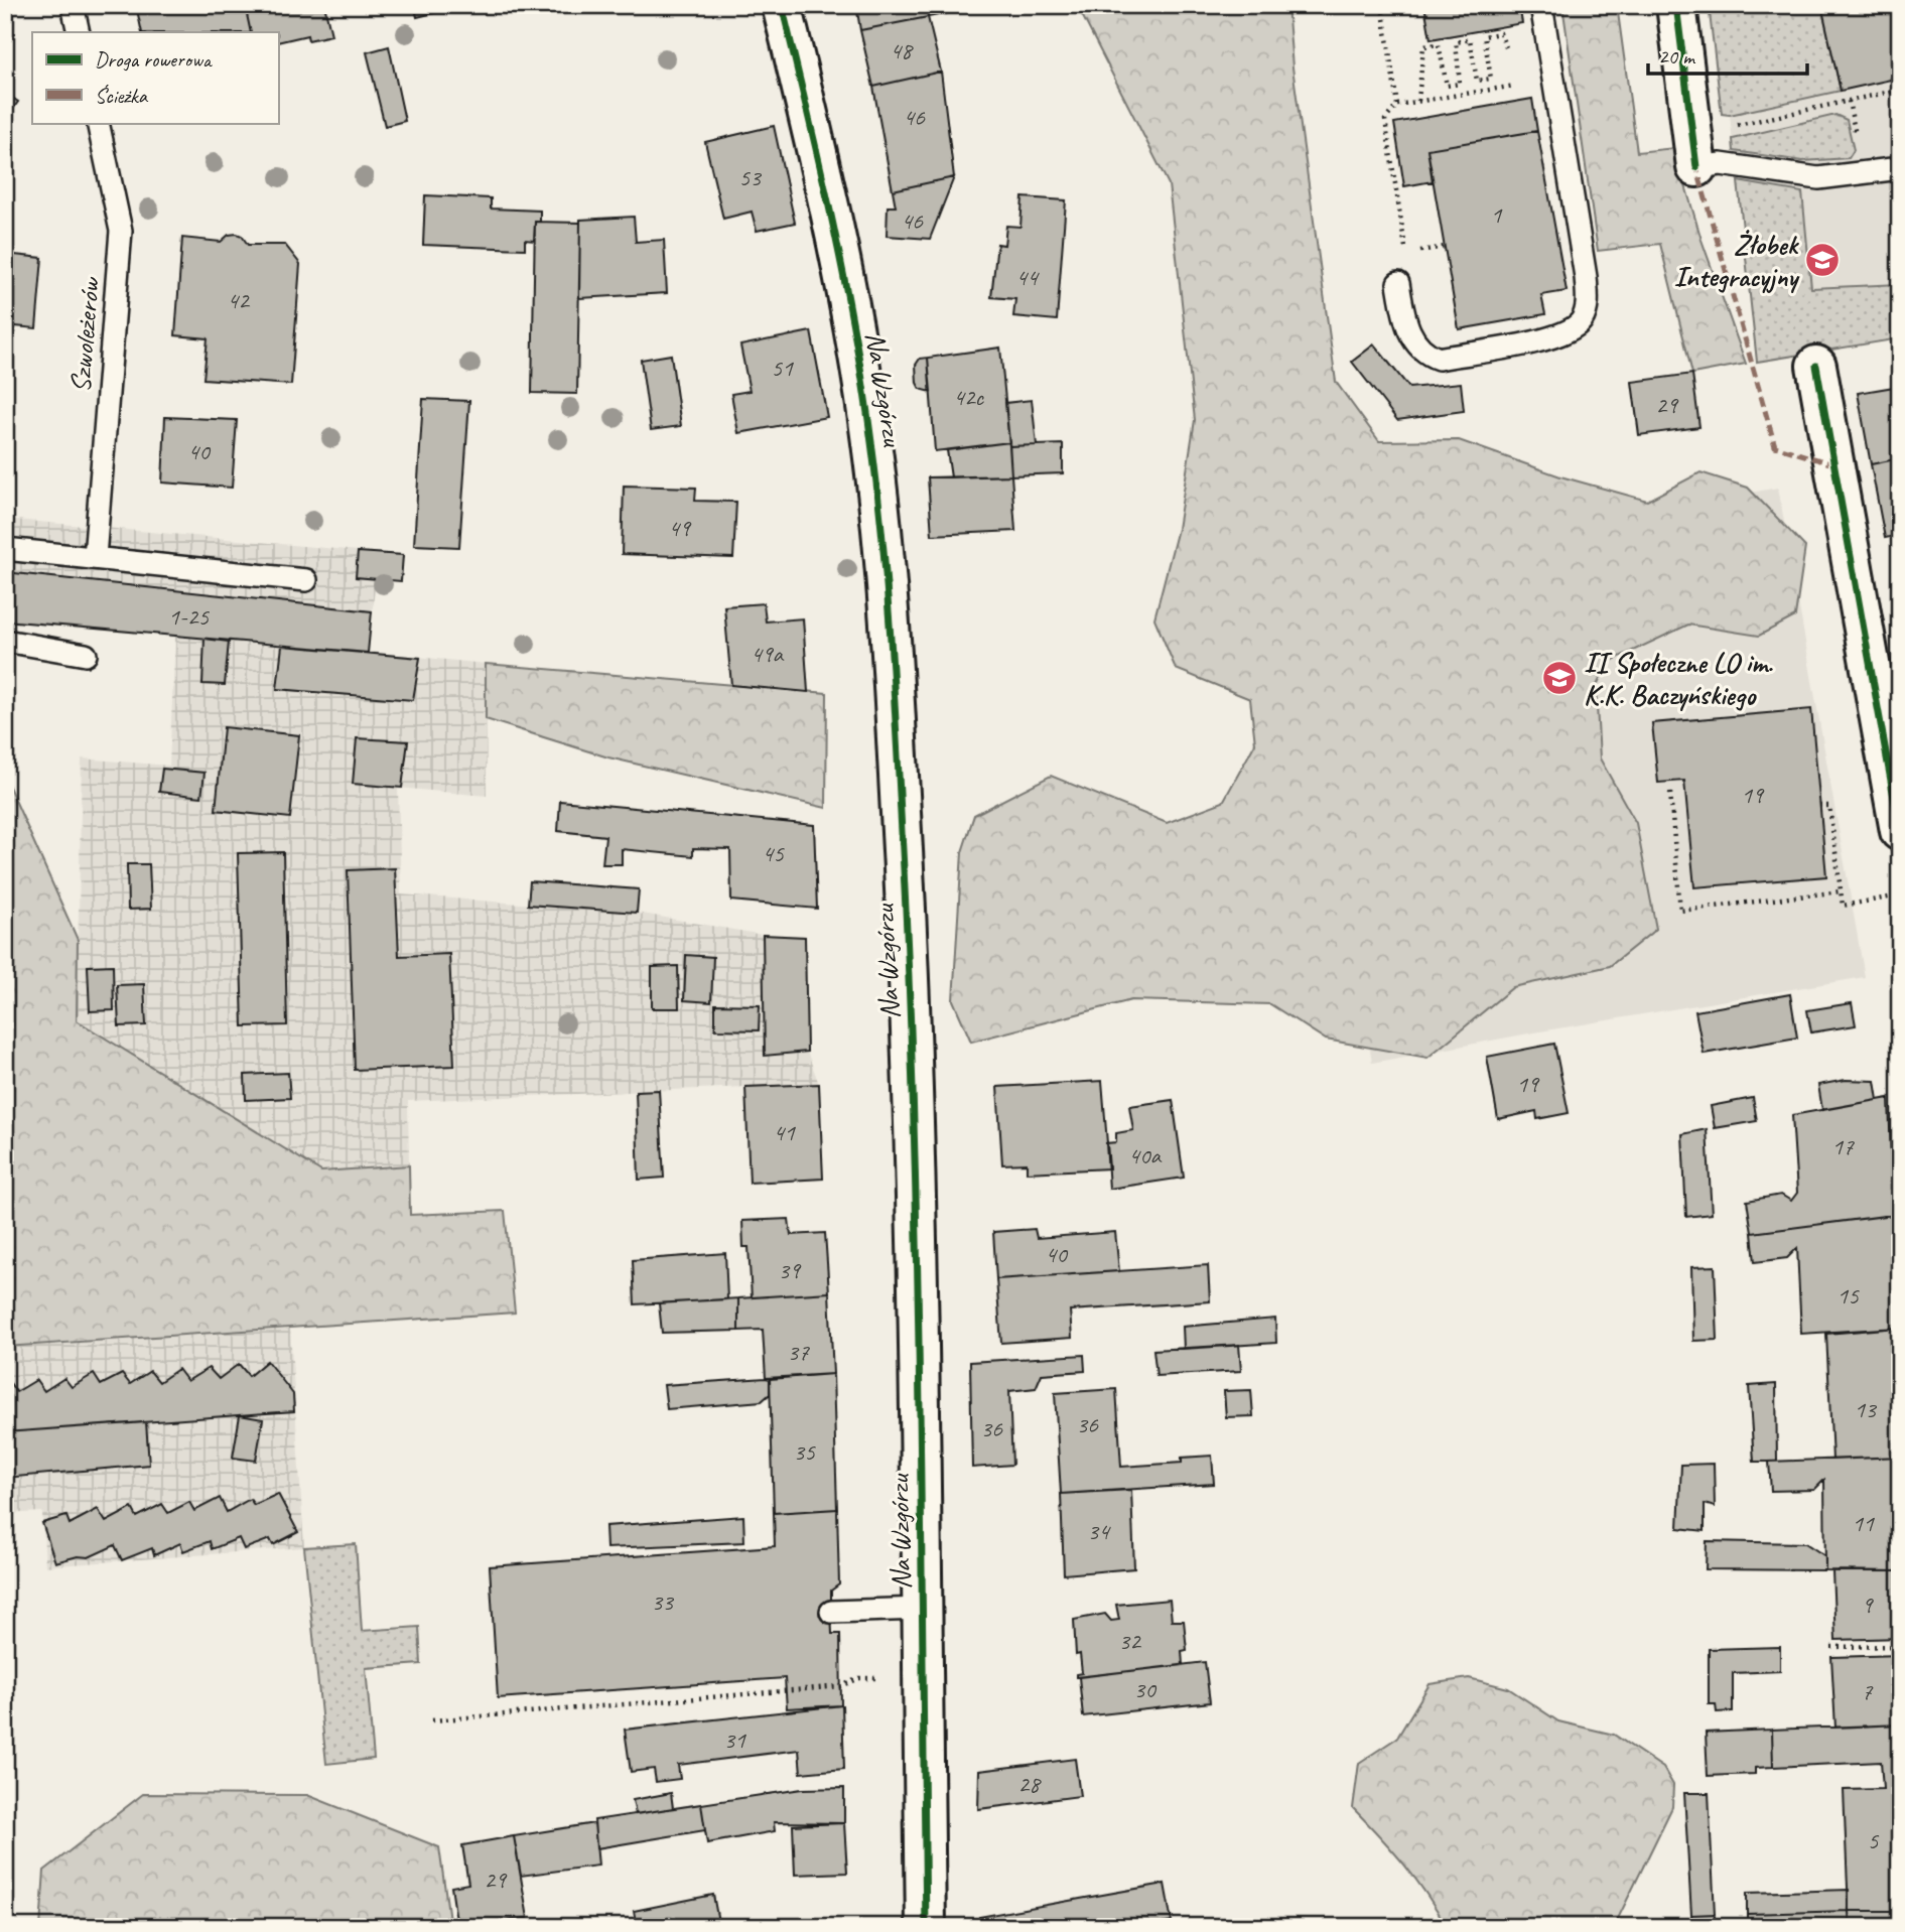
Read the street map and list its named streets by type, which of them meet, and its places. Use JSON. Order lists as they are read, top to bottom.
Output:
{
  "streets": {
    "street": ["Na Wzgórzu"],
    "lane": ["Szwoleżerów"]
  },
  "places": {
    "school or university": ["Żłobek Integracyjny", "II Społeczne LO im. K.K. Baczyńskiego"]
  },
  "house_numbers": [
    "48",
    "46",
    "53",
    "1",
    "46",
    "44",
    "42",
    "51",
    "42c",
    "29",
    "40",
    "49",
    "1-25",
    "49a",
    "19",
    "45",
    "19",
    "41",
    "17",
    "40a",
    "40",
    "39",
    "15",
    "37",
    "13",
    "36",
    "36",
    "35",
    "11",
    "34",
    "33",
    "9",
    "32",
    "30",
    "7",
    "31",
    "28",
    "5",
    "29"
  ],
  "legend": ["Droga rowerowa", "Ścieżka"],
  "scale_bar": "20 m"
}
